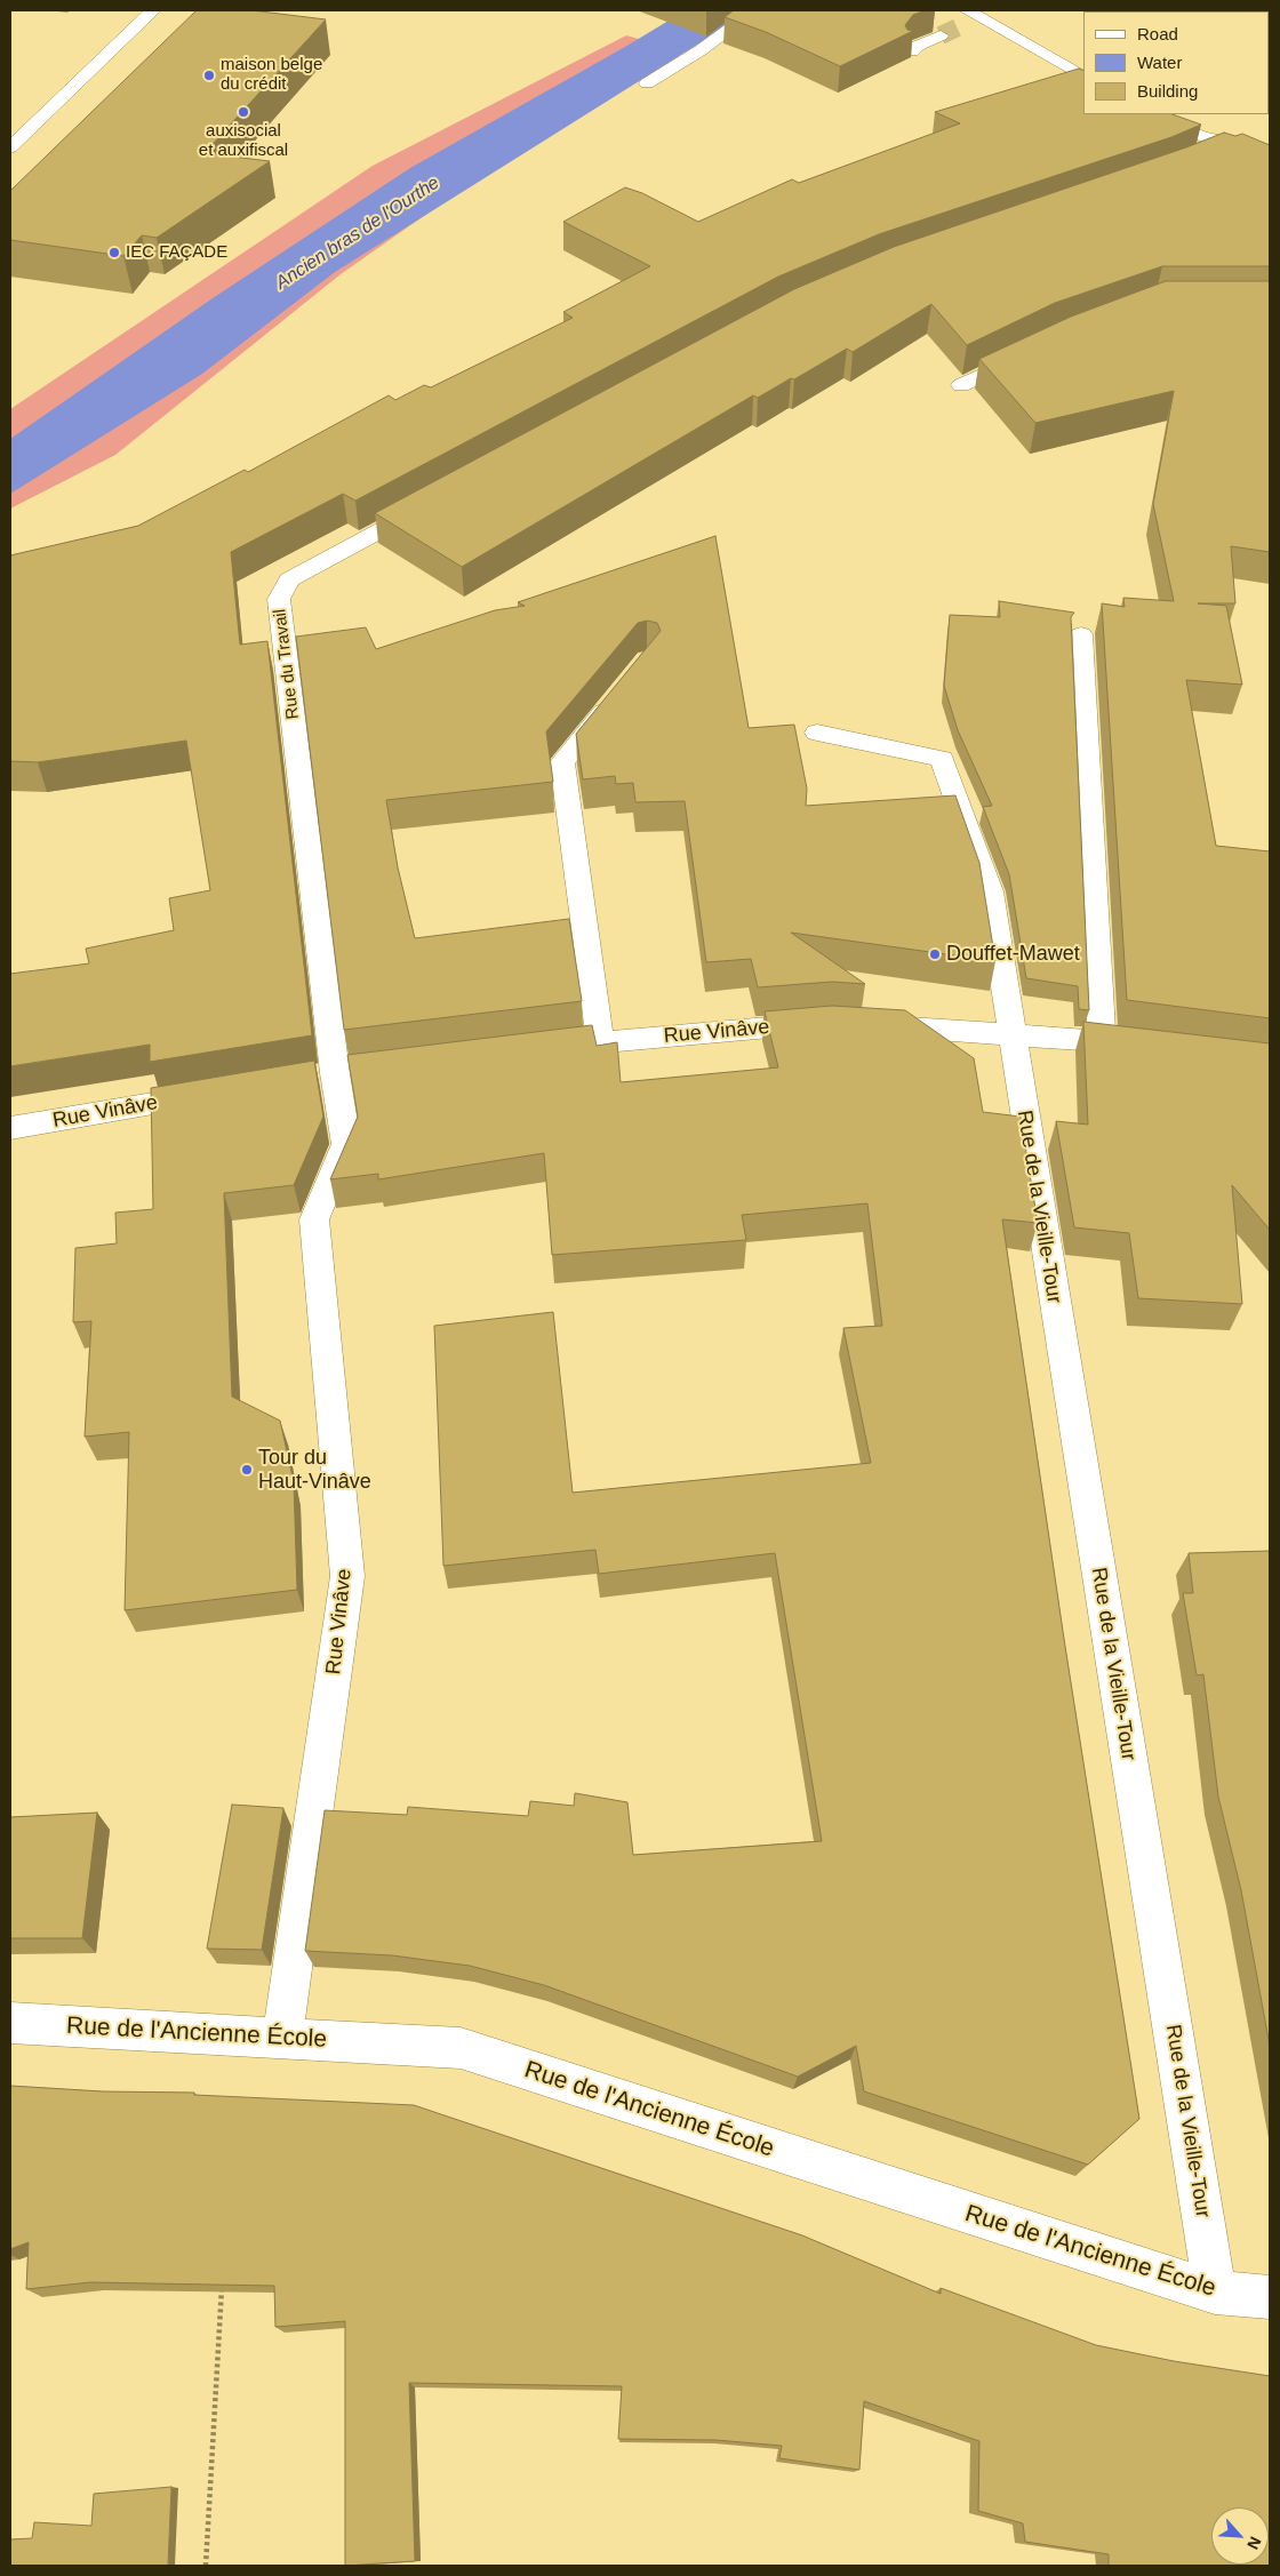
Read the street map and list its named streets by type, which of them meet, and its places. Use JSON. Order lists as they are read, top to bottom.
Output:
{
  "streets": {
    "street": [
      "Rue du Travail",
      "Rue Vinâve",
      "Rue de la Vieille-Tour",
      "Rue de l'Ancienne École"
    ]
  },
  "crossings": [
    ["Rue du Travail", "Rue Vinâve"],
    ["Rue Vinâve", "Rue de l'Ancienne École"],
    ["Rue de la Vieille-Tour", "Rue de l'Ancienne École"]
  ],
  "water": ["Ancien bras de l'Ourthe"],
  "places": [
    "maison belge du crédit",
    "auxisocial et auxifiscal",
    "IEC FAÇADE",
    "Douffet-Mawet",
    "Tour du Haut-Vinâve"
  ],
  "legend": ["Road", "Water", "Building"],
  "north": "bottom right"
}
